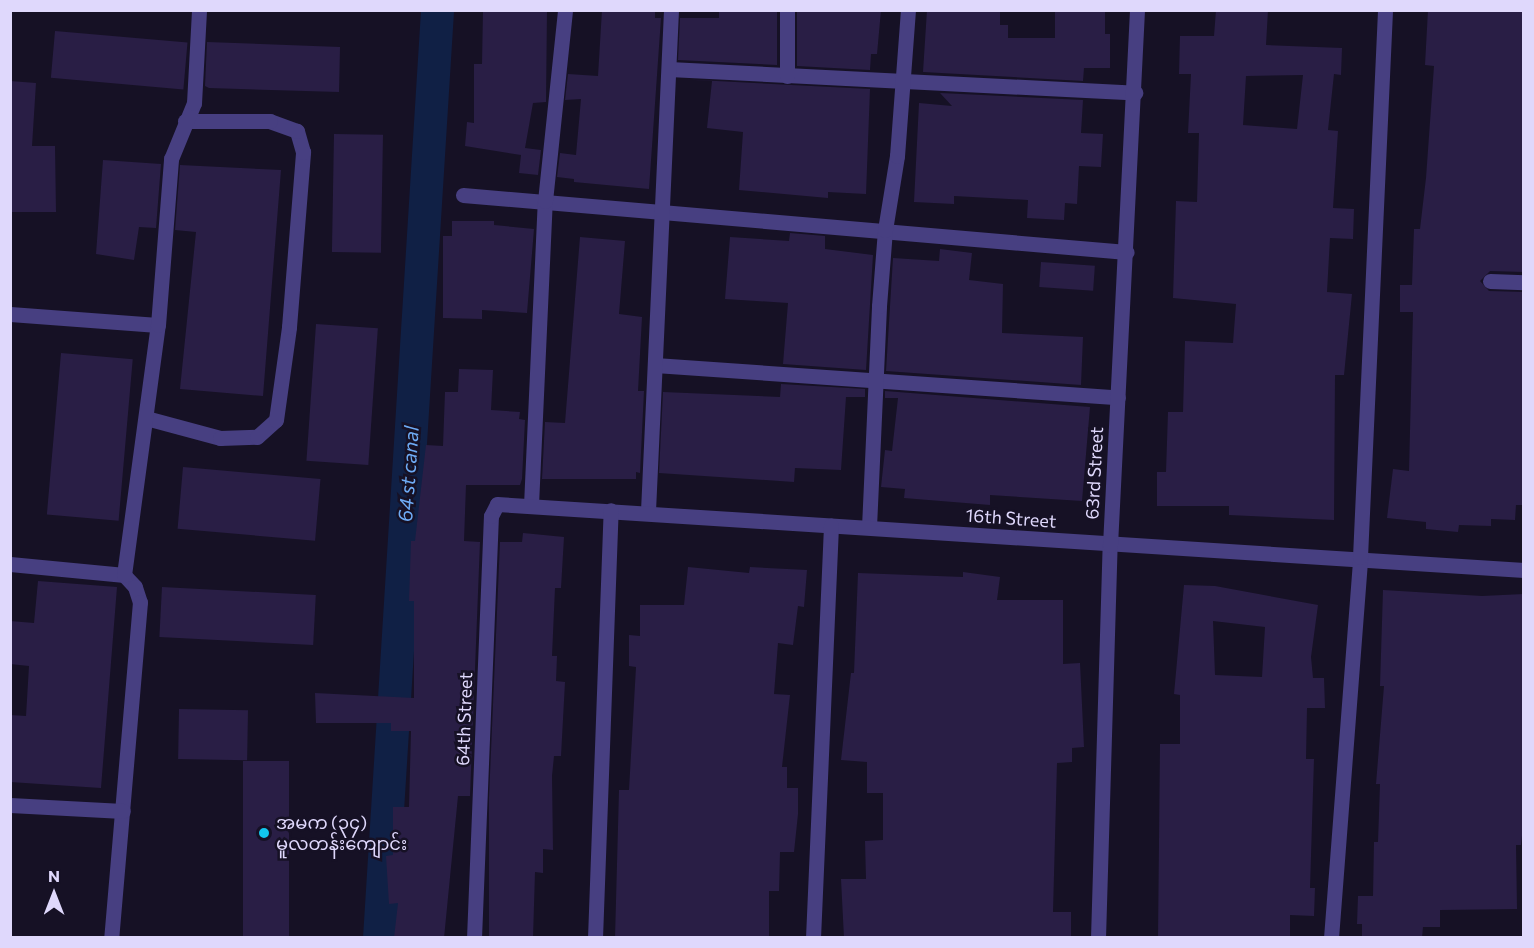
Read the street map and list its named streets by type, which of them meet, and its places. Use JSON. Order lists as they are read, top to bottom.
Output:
{
  "streets": {
    "street": ["63rd Street", "16th Street", "64th Street"]
  },
  "crossings": [
    ["63rd Street", "16th Street"],
    ["16th Street", "64th Street"]
  ],
  "water": ["64 st canal"],
  "places": ["အမက (၃၄) မူလတန်းကျောင်း"],
  "north": "top"
}
